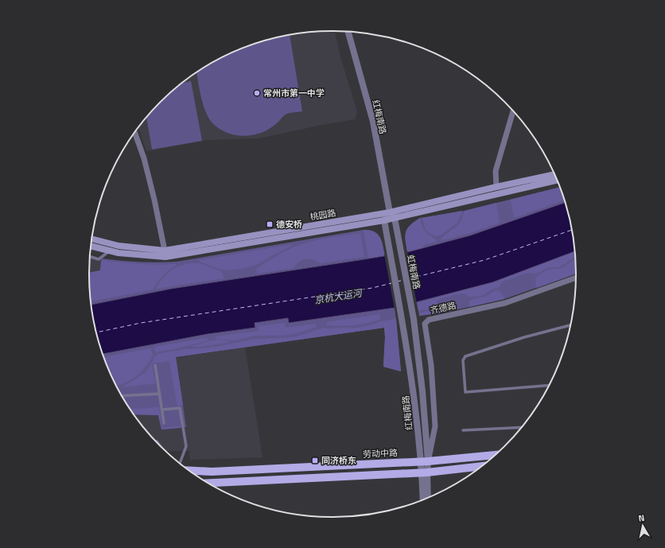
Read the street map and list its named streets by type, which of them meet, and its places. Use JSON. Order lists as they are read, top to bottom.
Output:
{
  "streets": {
    "main road": ["桃园路", "劳动中路"],
    "street": ["红梅南路", "虹梅南路", "齐德路"]
  },
  "crossings": [
    ["红梅南路", "桃园路"],
    ["红梅南路", "虹梅南路"],
    ["红梅南路", "齐德路"],
    ["红梅南路", "劳动中路"],
    ["齐德路", "劳动中路"]
  ],
  "water": ["京杭大运河"],
  "places": {
    "other": ["常州市第一中学"],
    "transit": ["德安桥", "同济桥东"]
  },
  "north": "top"
}
